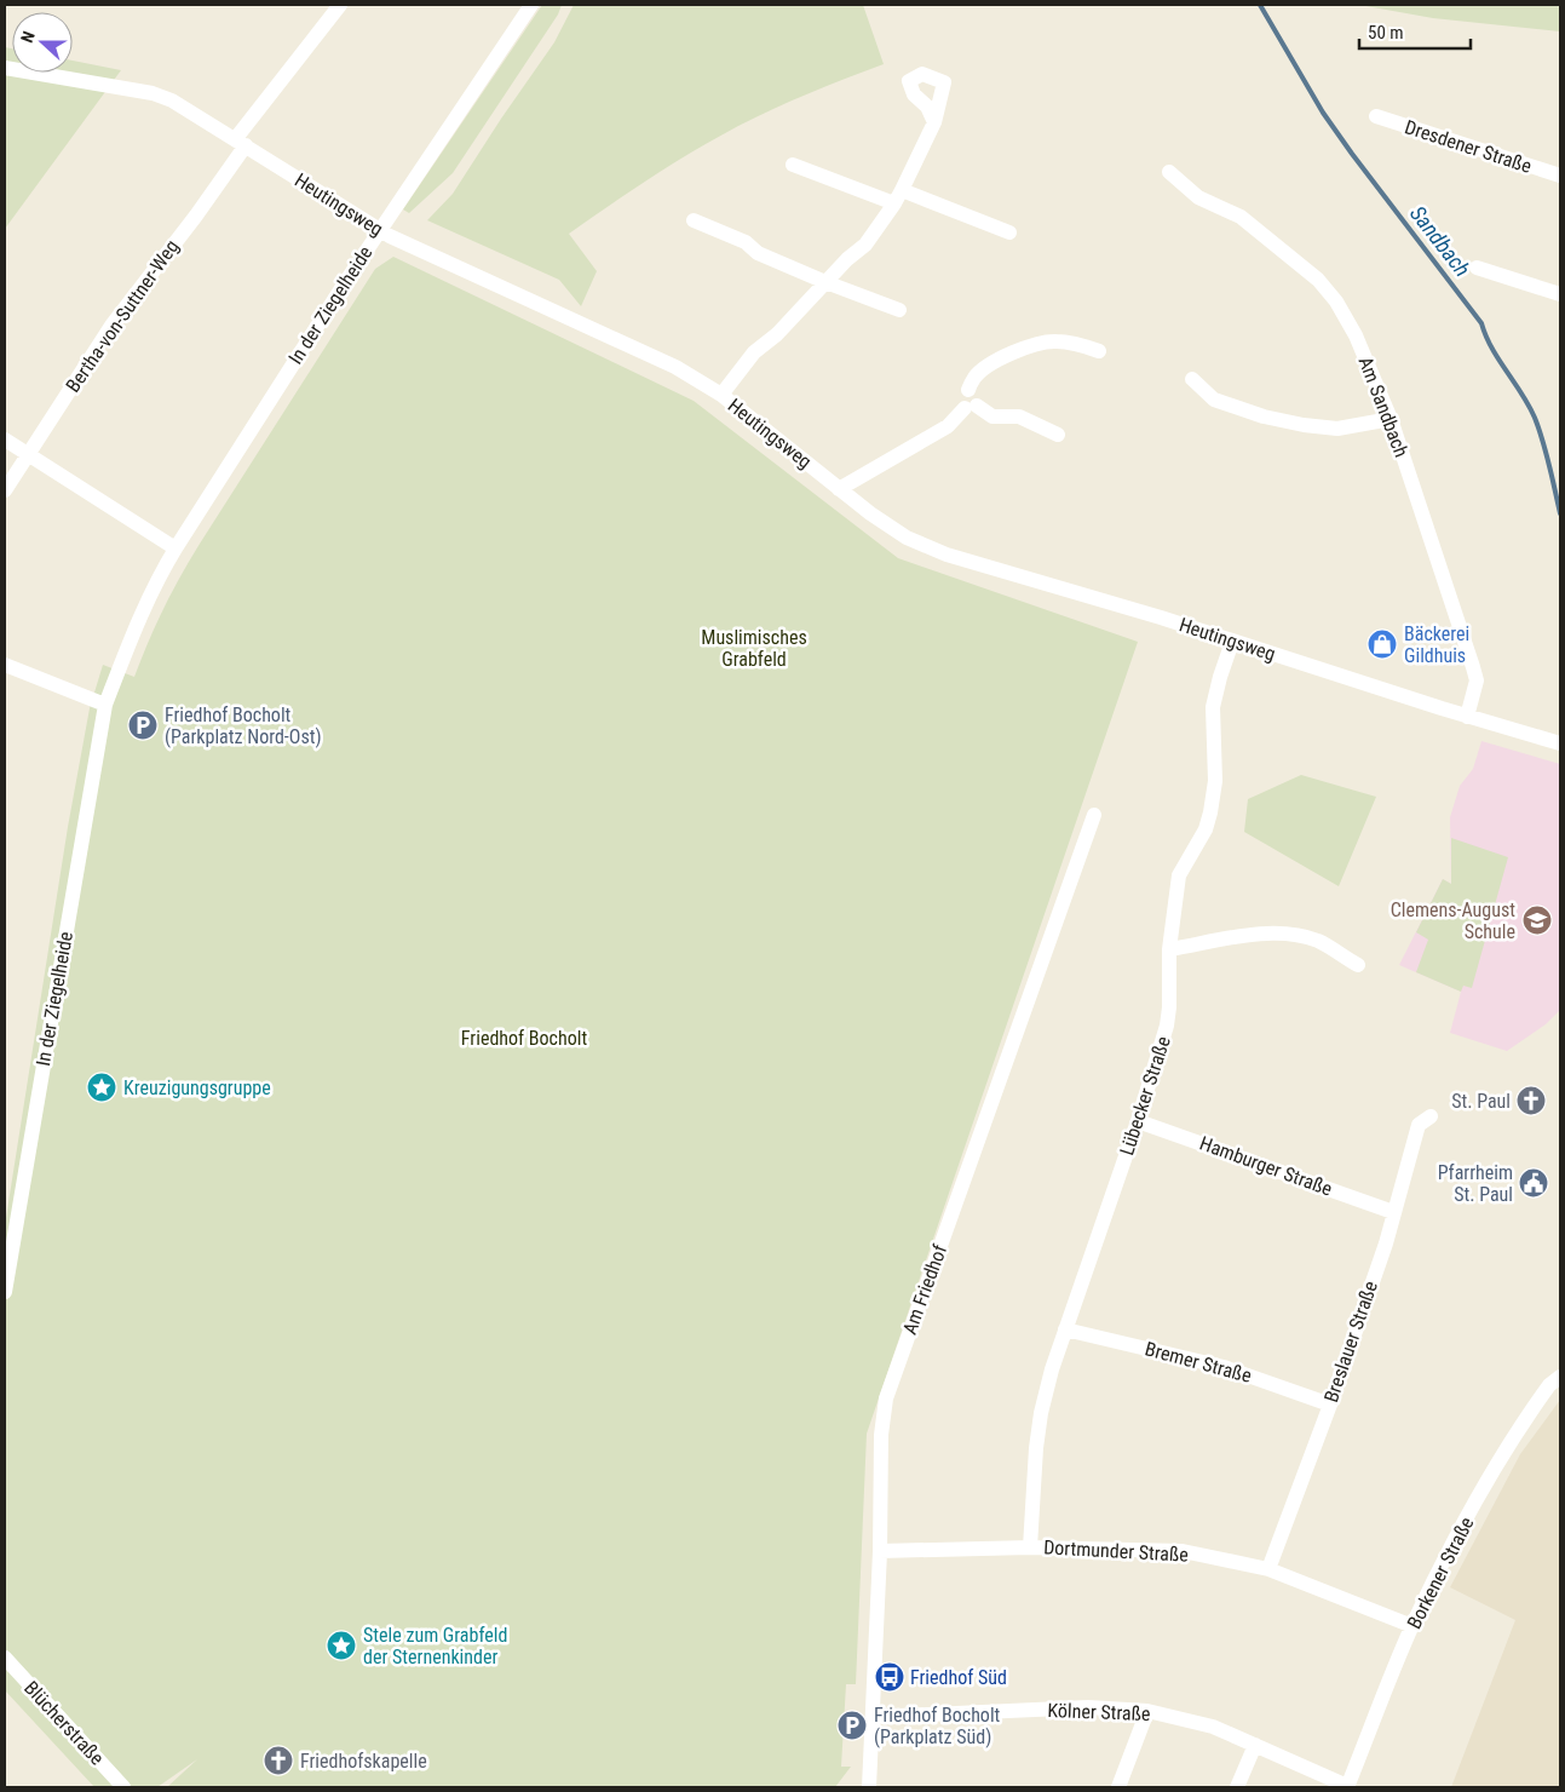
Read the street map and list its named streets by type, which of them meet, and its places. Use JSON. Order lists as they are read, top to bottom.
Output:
{
  "streets": {
    "street": [
      "Dresdener Straße",
      "Heutingsweg",
      "In der Ziegelheide",
      "Bertha-von-Suttner-Weg",
      "Am Sandbach",
      "Lübecker Straße",
      "Hamburger Straße",
      "Am Friedhof",
      "Breslauer Straße",
      "Bremer Straße",
      "Dortmunder Straße",
      "Borkener Straße",
      "Kölner Straße",
      "Blücherstraße"
    ]
  },
  "crossings": [
    ["Heutingsweg", "In der Ziegelheide"],
    ["Heutingsweg", "Bertha-von-Suttner-Weg"],
    ["Heutingsweg", "Am Sandbach"],
    ["Heutingsweg", "Lübecker Straße"],
    ["Lübecker Straße", "Hamburger Straße"],
    ["Lübecker Straße", "Bremer Straße"],
    ["Lübecker Straße", "Dortmunder Straße"],
    ["Hamburger Straße", "Breslauer Straße"],
    ["Am Friedhof", "Dortmunder Straße"],
    ["Am Friedhof", "Kölner Straße"],
    ["Breslauer Straße", "Bremer Straße"],
    ["Breslauer Straße", "Dortmunder Straße"],
    ["Dortmunder Straße", "Borkener Straße"],
    ["Borkener Straße", "Kölner Straße"]
  ],
  "water": ["Sandbach"],
  "parks": ["Muslimisches Grabfeld", "Friedhof Bocholt"],
  "places": {
    "shop": ["Bäckerei Gildhuis"],
    "parking": ["Friedhof Bocholt (Parkplatz Nord-Ost)", "Friedhof Bocholt (Parkplatz Süd)"],
    "school or university": ["Clemens-August Schule"],
    "place": ["Kreuzigungsgruppe", "Stele zum Grabfeld der Sternenkinder"],
    "church": ["St. Paul", "Friedhofskapelle"],
    "public building": ["Pfarrheim St. Paul"],
    "bus stop": ["Friedhof Süd"]
  },
  "scale_bar": "50 m",
  "north": "left"
}
